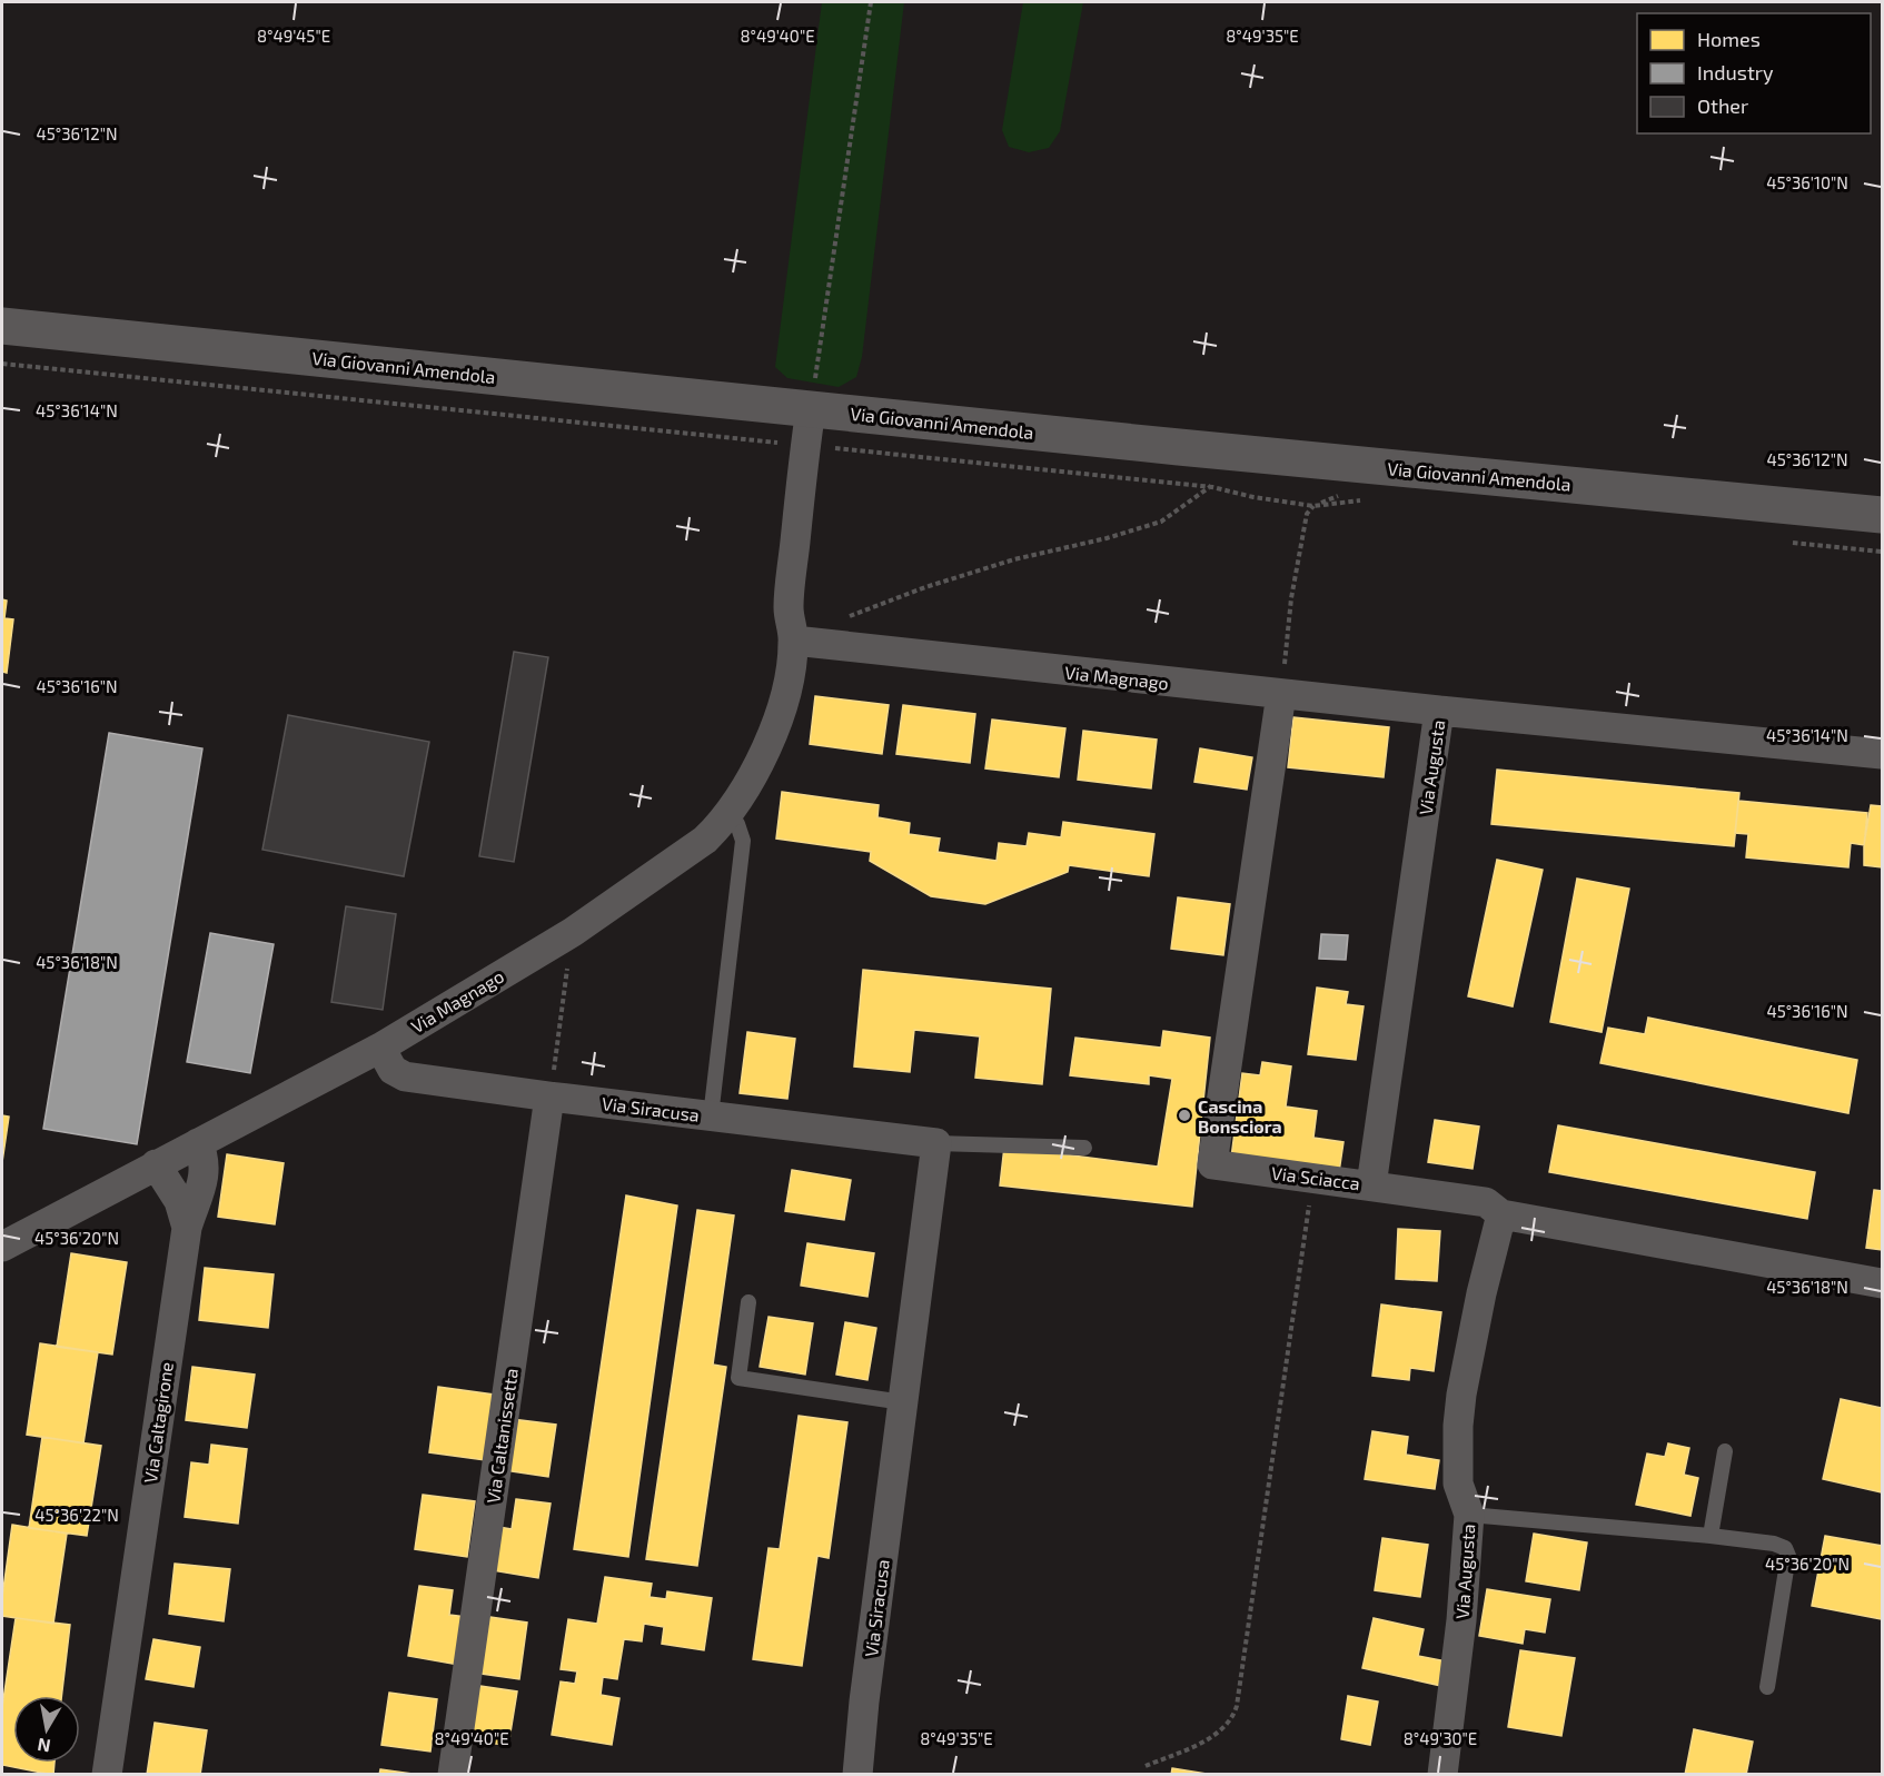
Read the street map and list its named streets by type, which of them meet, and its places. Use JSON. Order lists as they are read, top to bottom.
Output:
{
  "streets": {
    "main road": ["Via Giovanni Amendola"],
    "street": [
      "Via Magnago",
      "Via Augusta",
      "Via Siracusa",
      "Via Sciacca",
      "Via Caltagirone",
      "Via Caltanissetta"
    ]
  },
  "crossings": [
    ["Via Giovanni Amendola", "Via Magnago"],
    ["Via Magnago", "Via Augusta"],
    ["Via Magnago", "Via Siracusa"],
    ["Via Magnago", "Via Sciacca"],
    ["Via Magnago", "Via Caltagirone"],
    ["Via Augusta", "Via Sciacca"],
    ["Via Siracusa", "Via Caltanissetta"]
  ],
  "places": ["Cascina Bonsciora"],
  "legend": ["Homes", "Industry", "Other"],
  "north": "bottom",
  "coordinates": [
    "8°49'45\"E",
    "8°49'40\"E",
    "8°49'35\"E",
    "45°36'12\"N",
    "45°36'10\"N",
    "45°36'14\"N",
    "45°36'16\"N",
    "45°36'18\"N",
    "45°36'20\"N",
    "45°36'22\"N",
    "8°49'30\"E"
  ]
}
